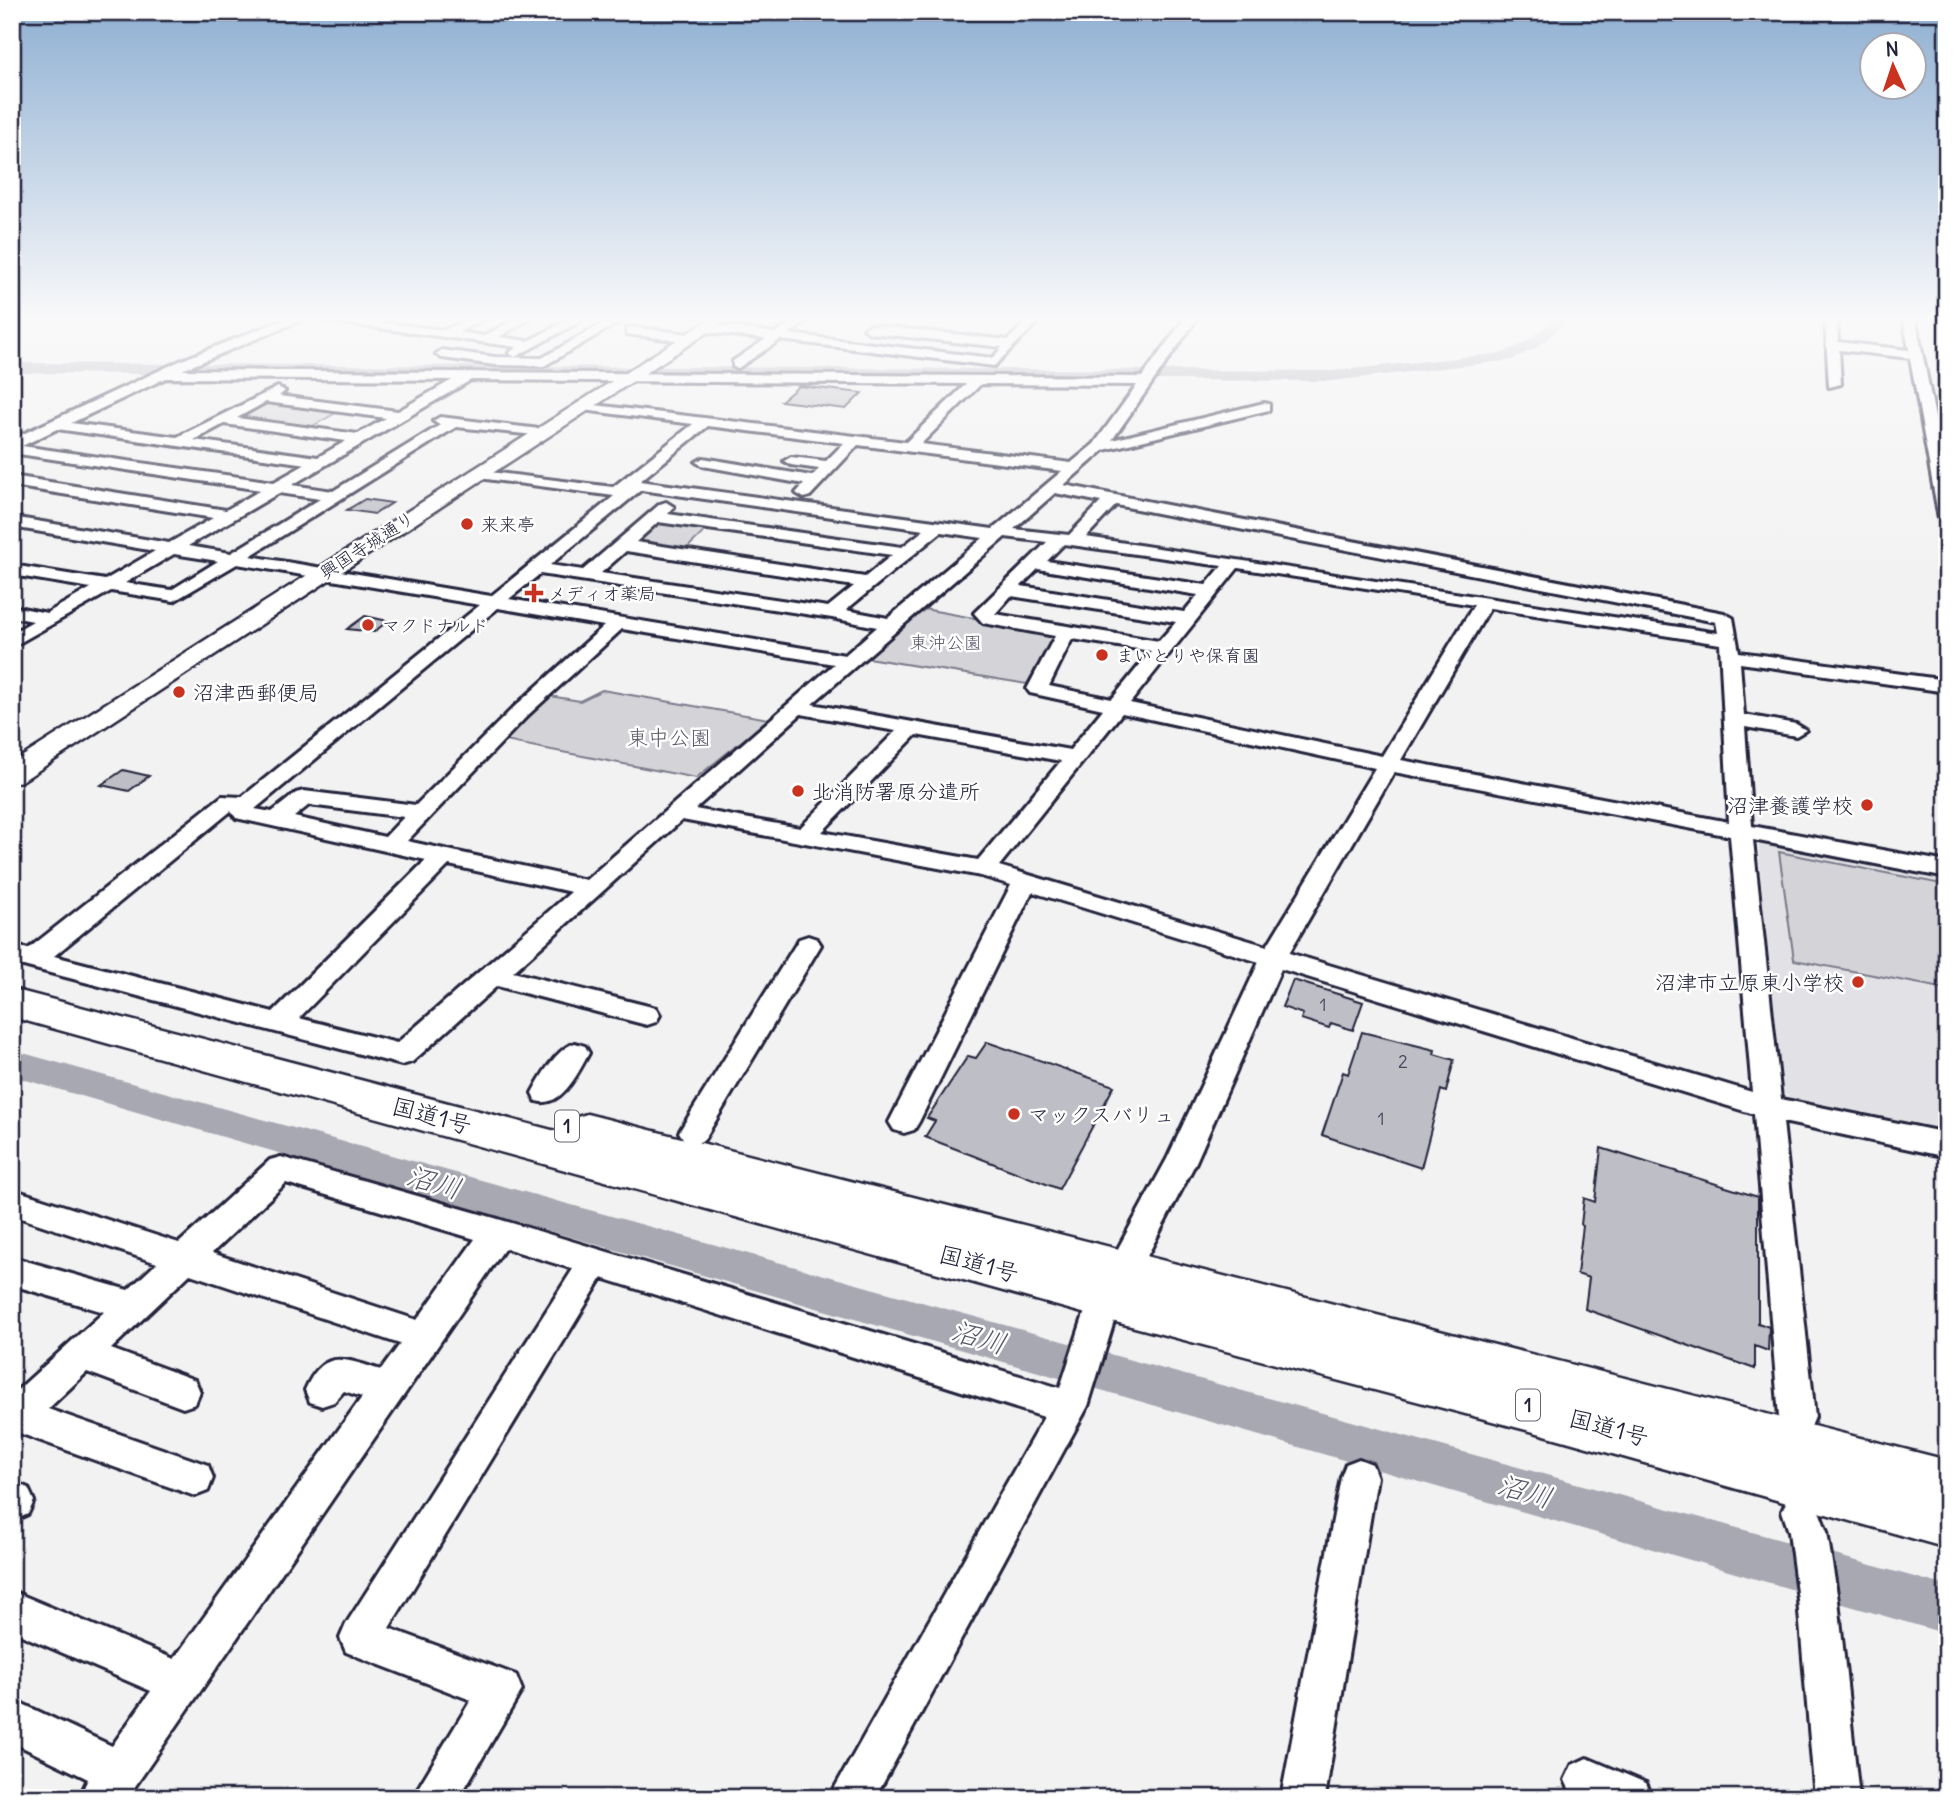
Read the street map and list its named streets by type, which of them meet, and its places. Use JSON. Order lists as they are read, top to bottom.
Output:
{
  "streets": {
    "highway": ["国道1号", "1"],
    "main road": ["興国寺城通り"]
  },
  "water": ["沼川"],
  "parks": ["東沖公園", "東中公園"],
  "places": {
    "other": [
      "来来亭",
      "マクドナルド",
      "まいとりや保育園",
      "沼津西郵便局",
      "北消防署原分遣所",
      "沼津養護学校",
      "沼津市立原東小学校",
      "マックスバリュ"
    ],
    "health": ["メディオ薬局"]
  },
  "house_numbers": ["1", "2", "1"],
  "north": "top"
}
